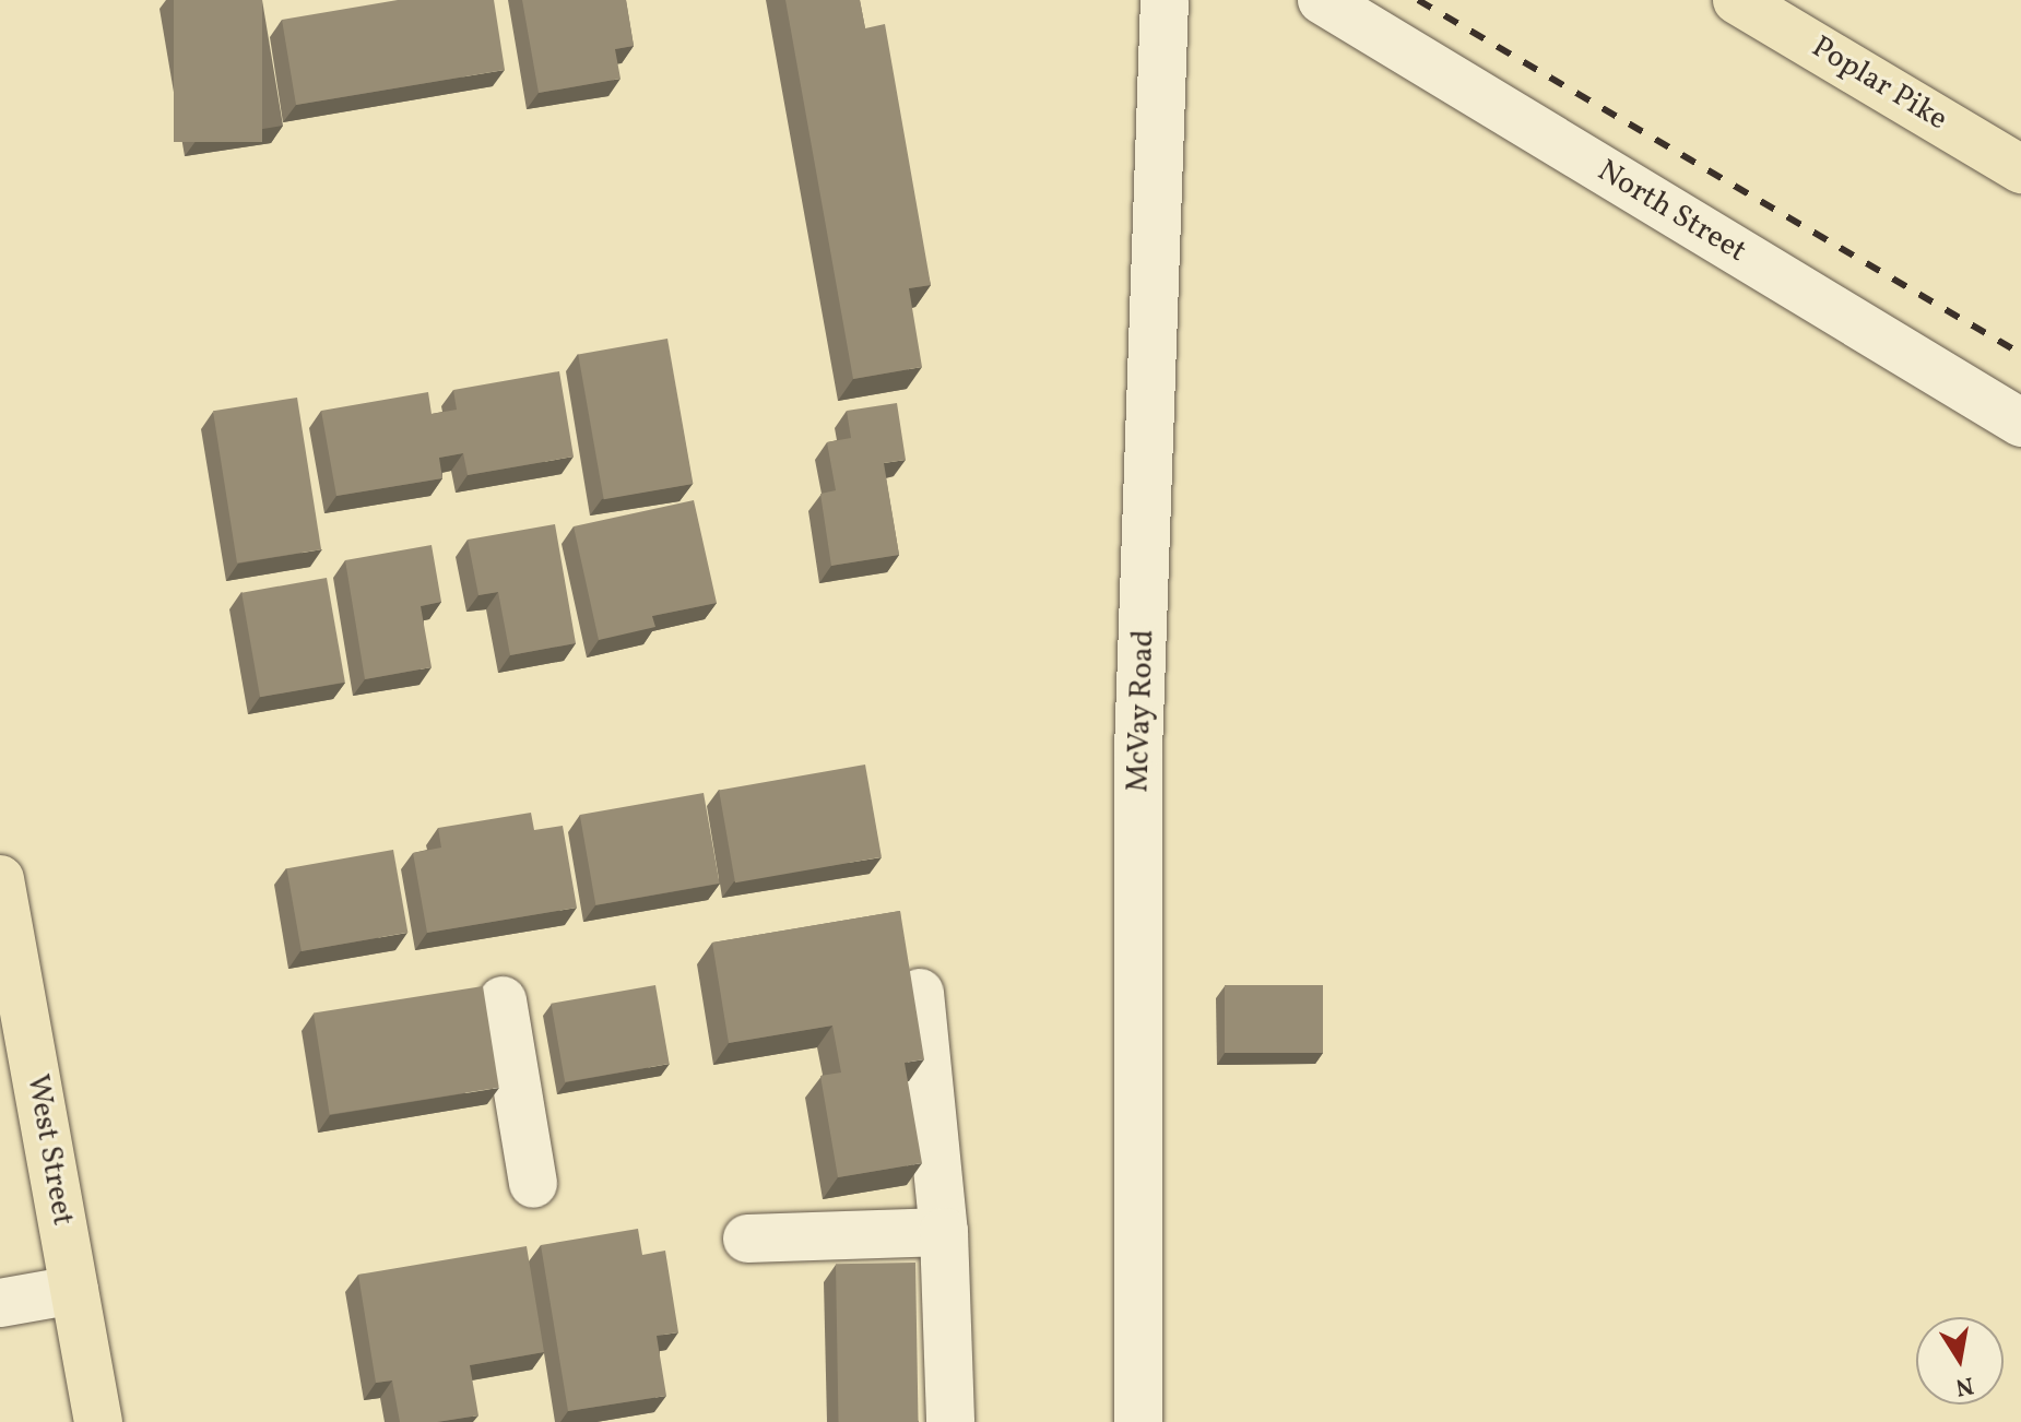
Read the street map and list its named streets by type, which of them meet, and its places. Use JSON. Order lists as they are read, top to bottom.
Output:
{
  "streets": {
    "main road": ["Poplar Pike", "West Street"],
    "street": ["North Street", "McVay Road"]
  },
  "north": "bottom"
}
